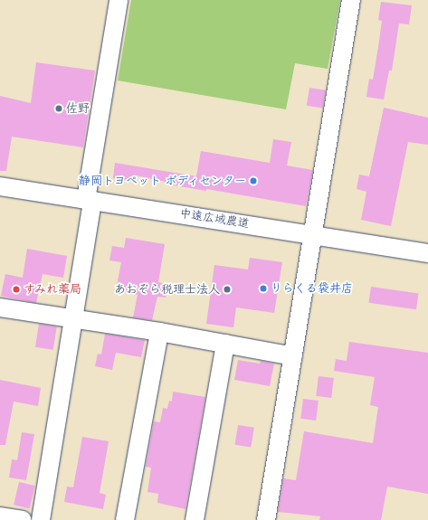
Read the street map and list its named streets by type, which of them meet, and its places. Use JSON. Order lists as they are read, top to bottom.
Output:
{
  "streets": {
    "street": ["中遠広域農道"]
  },
  "places": [
    "佐野",
    "静岡トヨペット ボディセンター",
    "りらくる袋井店",
    "すみれ薬局",
    "あおぞら税理士法人"
  ]
}
